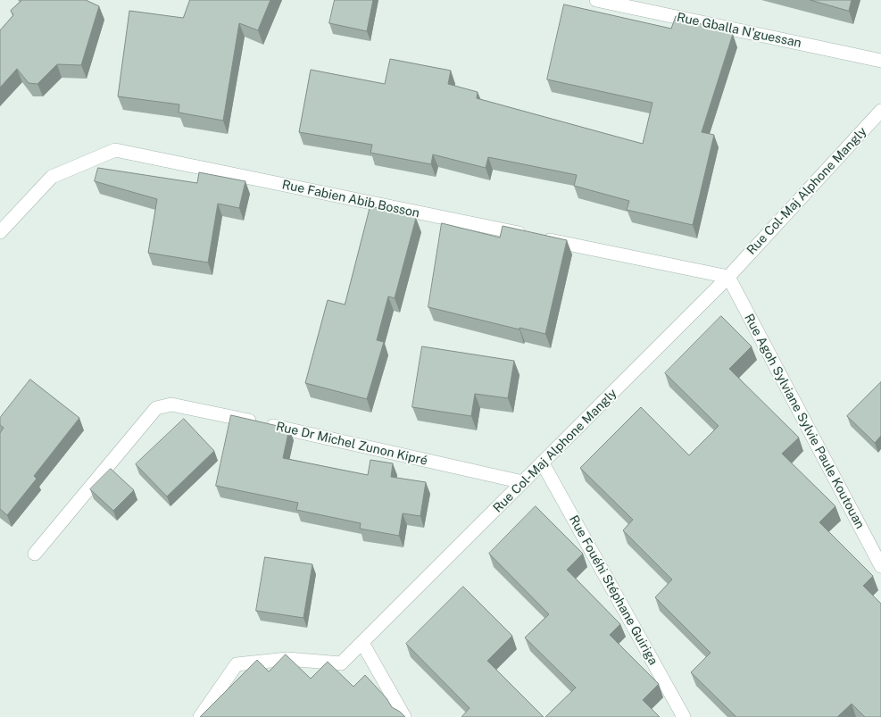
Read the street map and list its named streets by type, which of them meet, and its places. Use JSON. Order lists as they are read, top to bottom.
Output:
{
  "streets": {
    "street": [
      "Rue Gballa N'guessan",
      "Rue Col-Maj Alphone Mangly",
      "Rue Fabien Abib Bosson",
      "Rue Agoh Sylviane Sylvie Paule Koutouan",
      "Rue Dr Michel Zunon Kipré",
      "Rue Fouéhi Stéphane Guiriga"
    ]
  },
  "crossings": [
    ["Rue Col-Maj Alphone Mangly", "Rue Fabien Abib Bosson"],
    ["Rue Col-Maj Alphone Mangly", "Rue Agoh Sylviane Sylvie Paule Koutouan"],
    ["Rue Col-Maj Alphone Mangly", "Rue Dr Michel Zunon Kipré"],
    ["Rue Col-Maj Alphone Mangly", "Rue Fouéhi Stéphane Guiriga"],
    ["Rue Fabien Abib Bosson", "Rue Agoh Sylviane Sylvie Paule Koutouan"]
  ]
}
